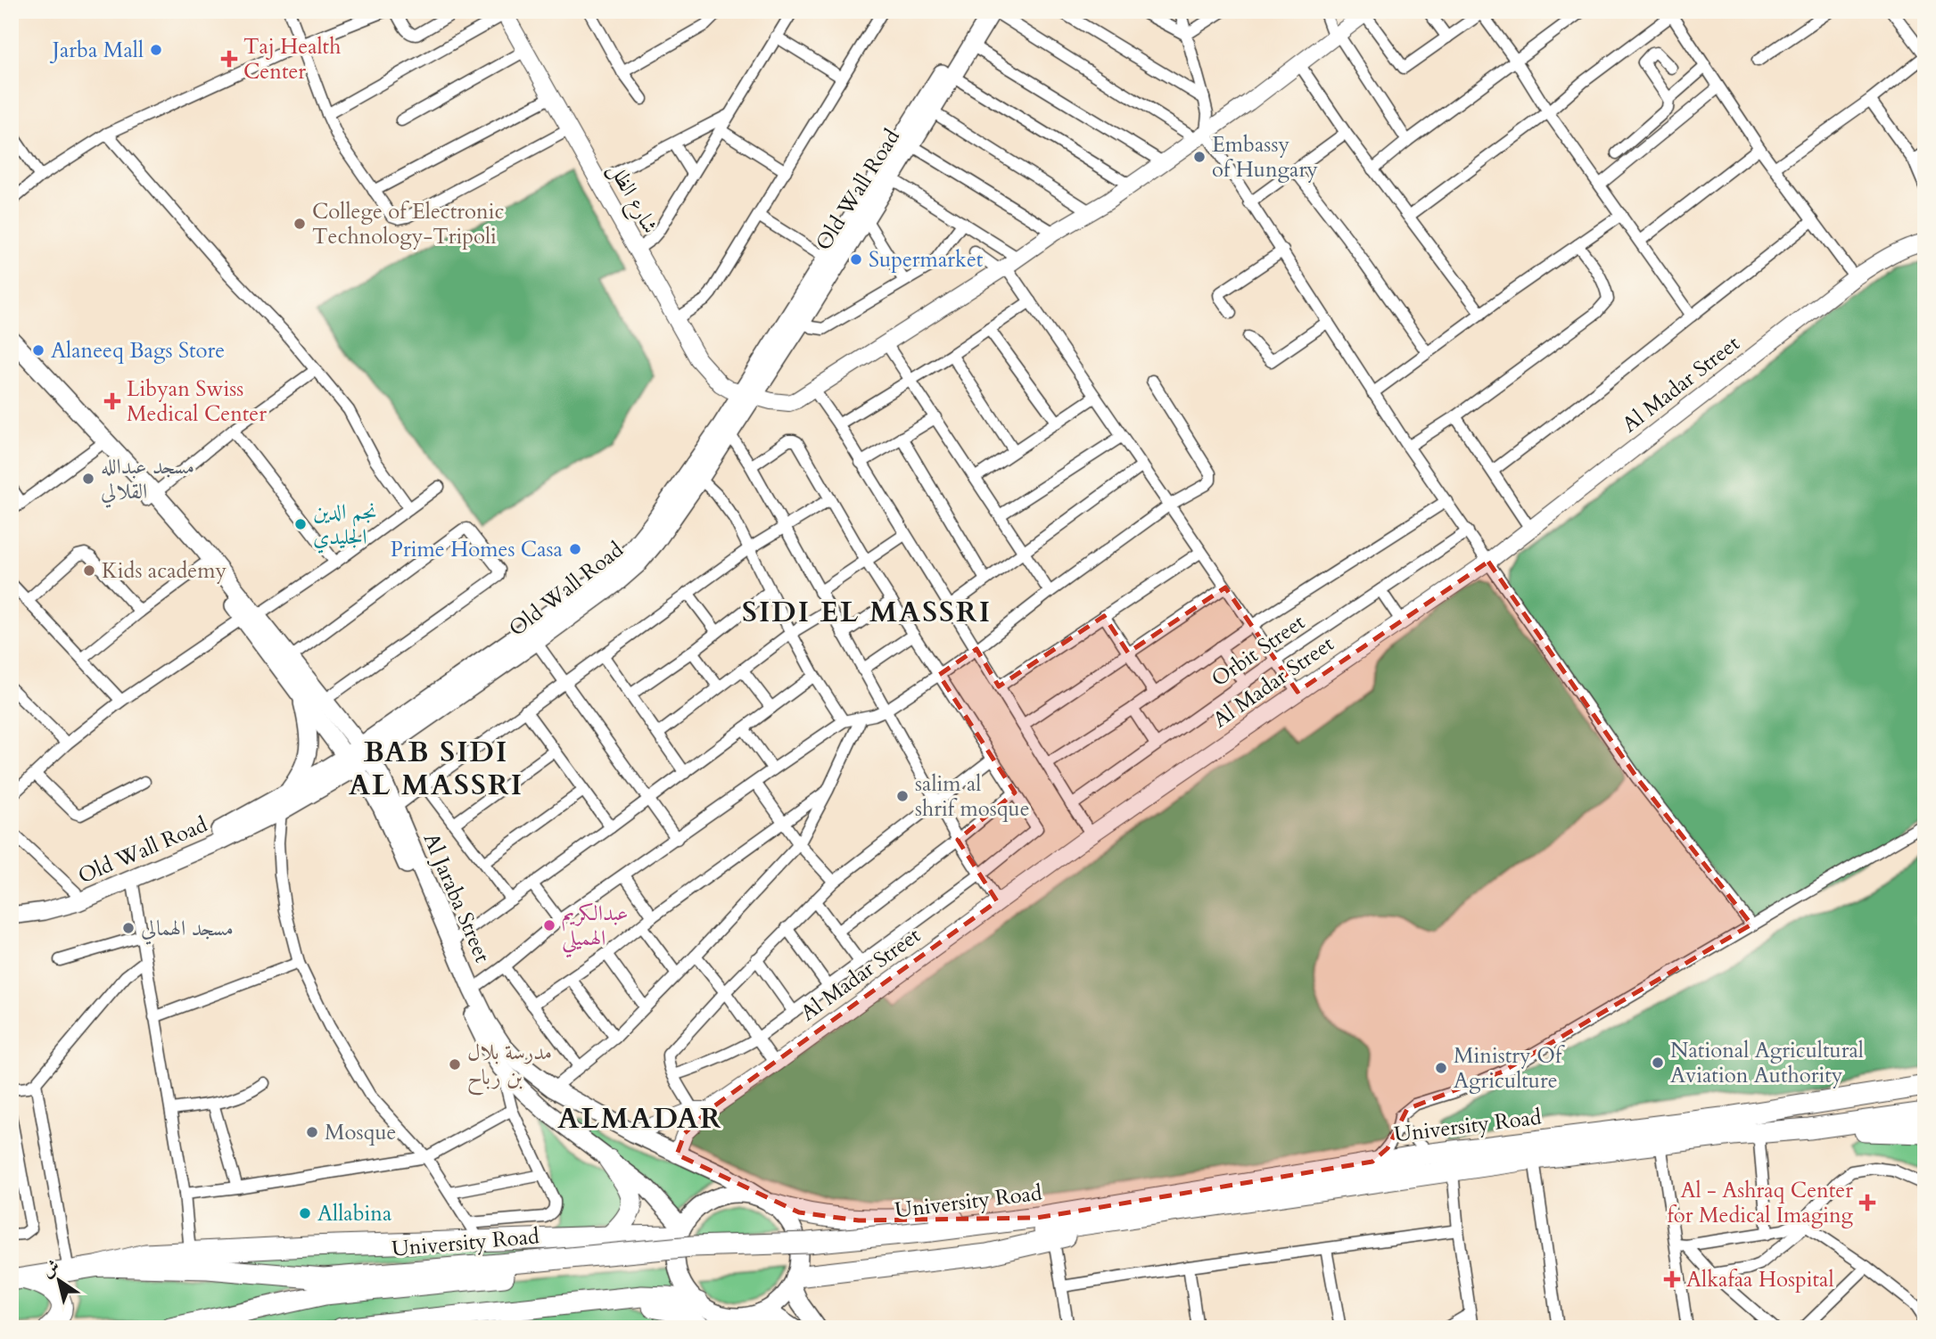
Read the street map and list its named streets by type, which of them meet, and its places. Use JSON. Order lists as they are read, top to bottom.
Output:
{
  "streets": {
    "highway": ["University Road"],
    "main road": ["Old Wall Road", "Al Jaraba Street"],
    "street": ["شارع الظل", "Al Madar Street", "Orbit Street"]
  },
  "crossings": [
    ["Old Wall Road", "شارع الظل"],
    ["Old Wall Road", "Al Jaraba Street"],
    ["Al Madar Street", "Al Jaraba Street"]
  ],
  "districts": ["SIDI EL MASSRI", "BAB SIDI AL MASSRI", "ALMADAR"],
  "places": {
    "other": [
      "Jarba Mall",
      "Embassy of Hungary",
      "College of Electronic Technology-Tripoli",
      "Supermarket",
      "Alaneeq Bags Store",
      "مسجد عبدالله القلالي",
      "نجم الدين الجليدي",
      "Prime Homes Casa",
      "Kids academy",
      "salim al shrif mosque",
      "عبدالكريم الهميلي",
      "مسجد الهمالي",
      "National Agricultural Aviation Authority",
      "مدرسة بلال بن رباح",
      "Ministry Of Agriculture",
      "Mosque",
      "Allabina"
    ],
    "health": [
      "Taj Health Center",
      "Libyan Swiss Medical Center",
      "Al - Ashraq Center for Medical Imaging",
      "Alkafaa Hospital"
    ]
  },
  "north": "top left"
}
